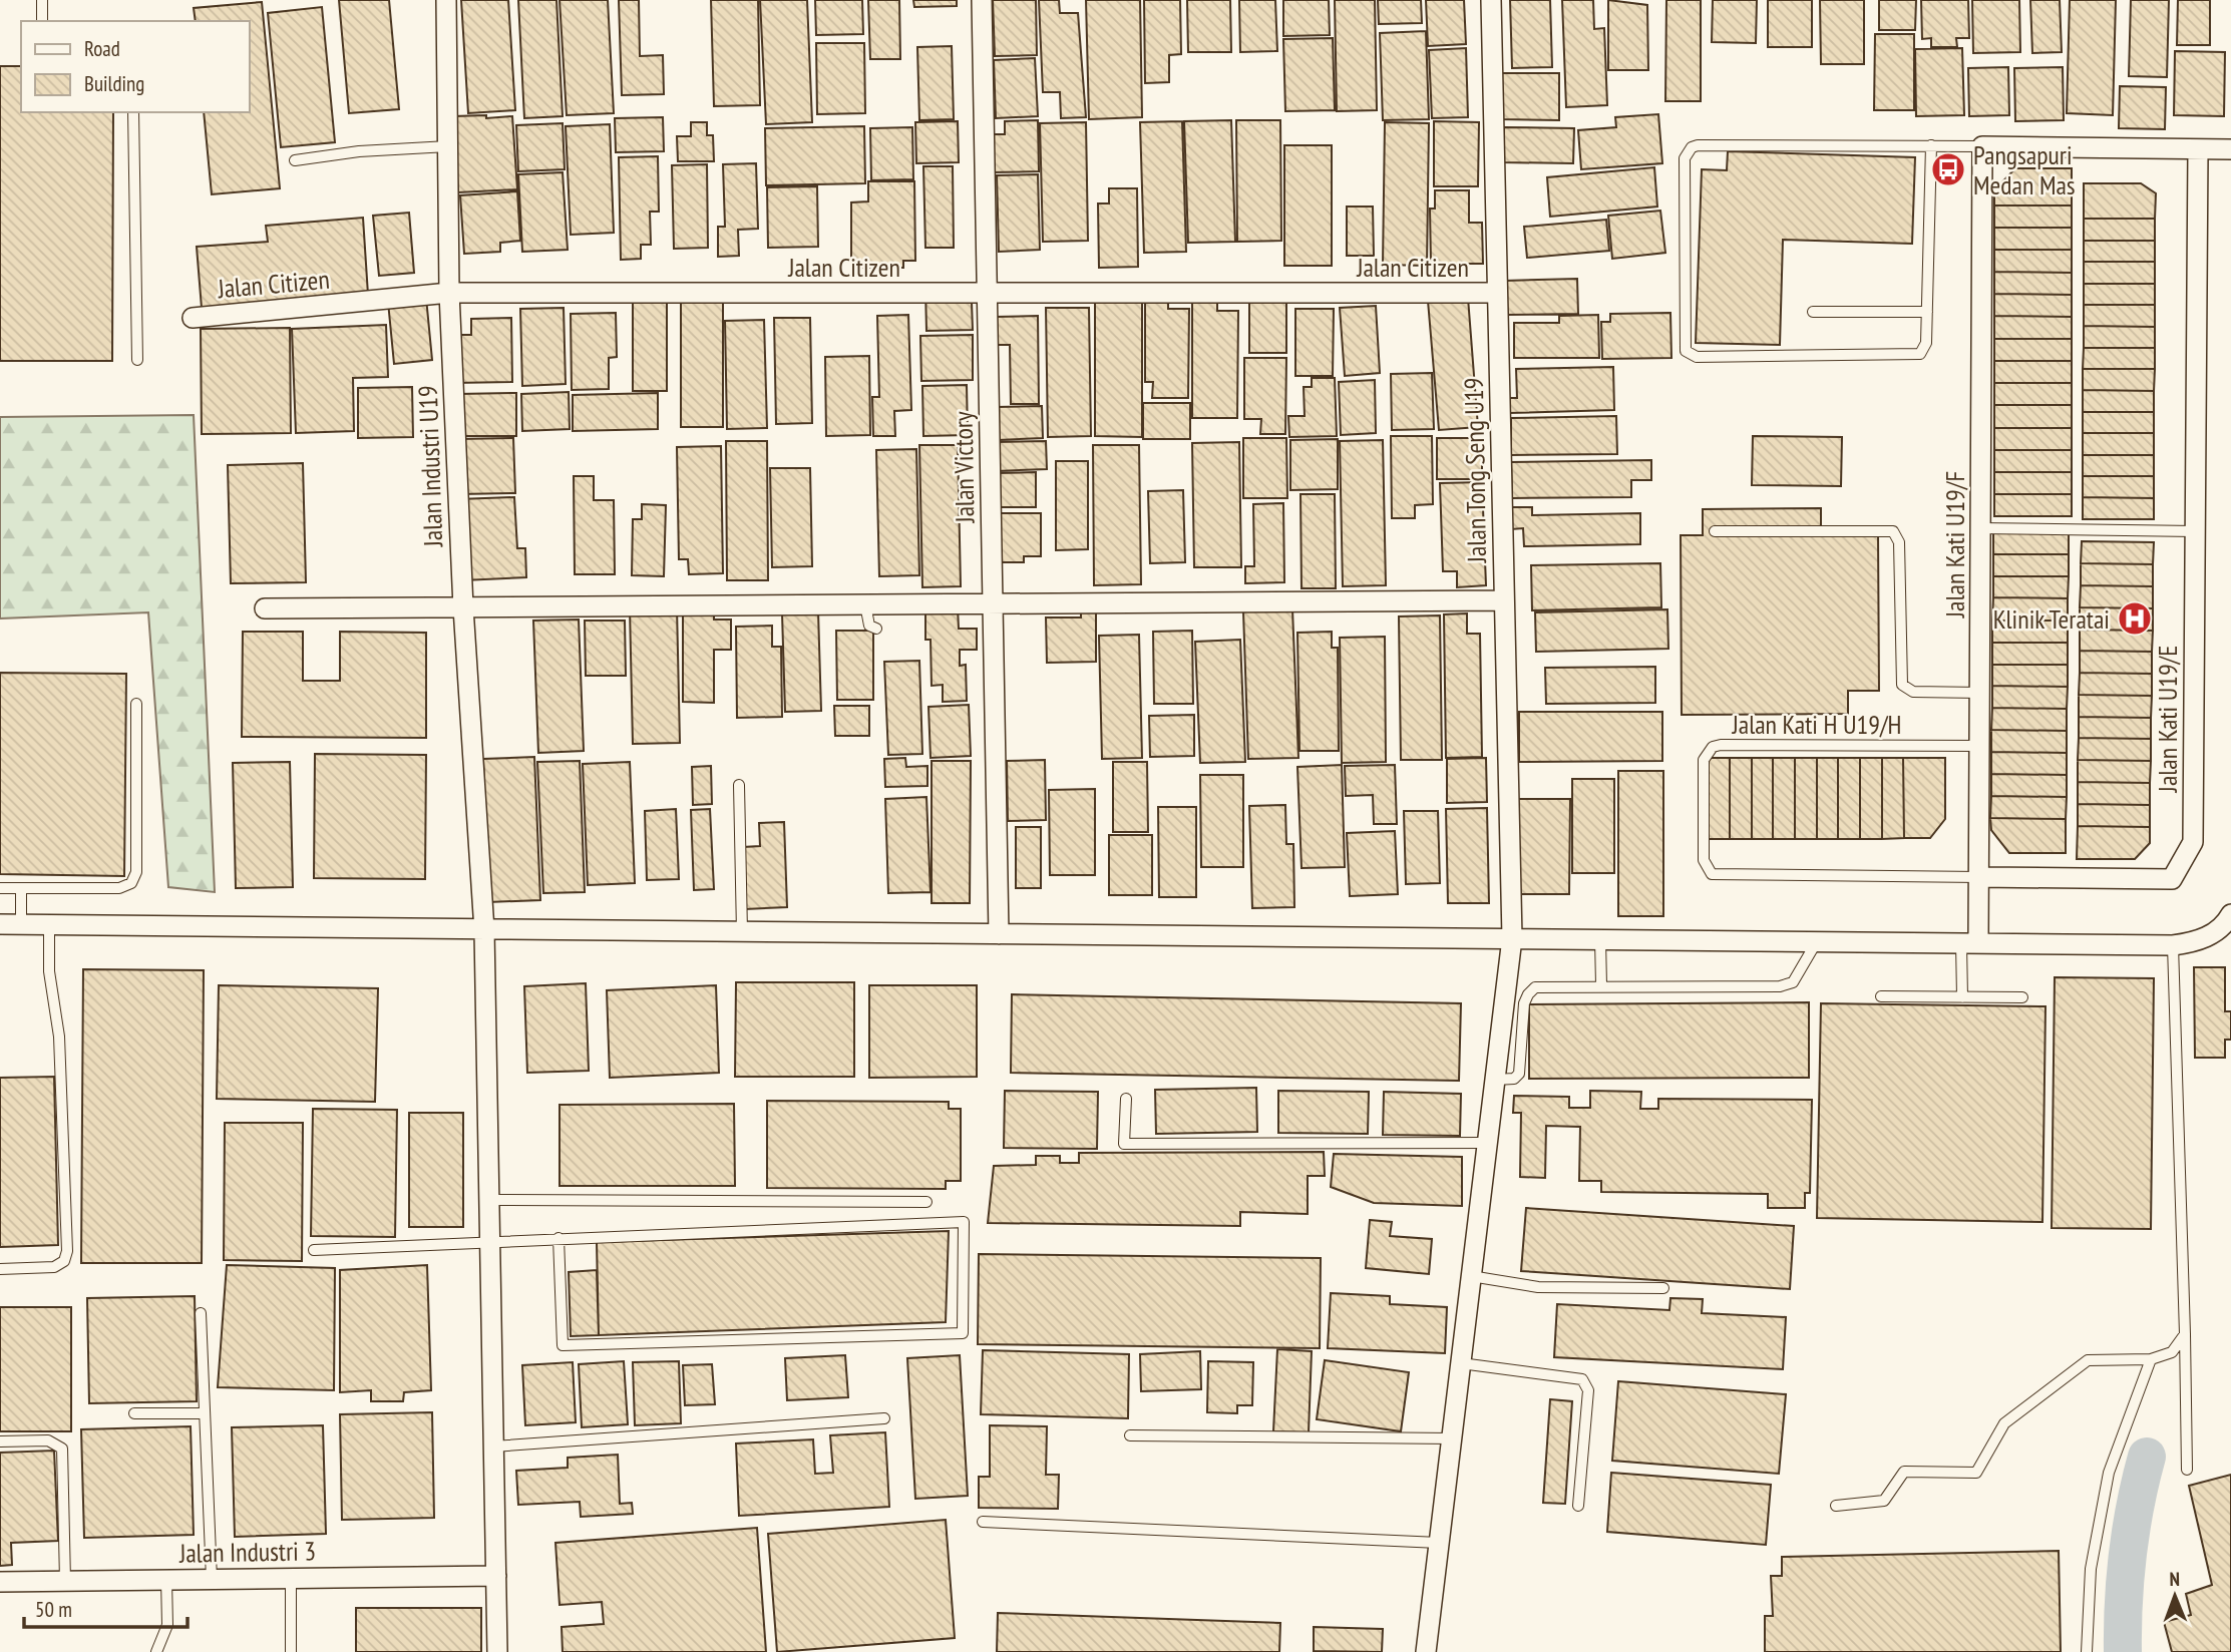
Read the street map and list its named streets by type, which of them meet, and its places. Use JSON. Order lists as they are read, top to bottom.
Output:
{
  "streets": {
    "street": [
      "Jalan Citizen",
      "Jalan Industri U19",
      "Jalan Victory",
      "Jalan Tong Seng U19",
      "Jalan Kati U19/F",
      "Jalan Kati U19/E",
      "Jalan Industri 3"
    ],
    "lane": ["Jalan Kati H U19/H"]
  },
  "crossings": [
    ["Jalan Citizen", "Jalan Industri U19"],
    ["Jalan Citizen", "Jalan Victory"],
    ["Jalan Citizen", "Jalan Tong Seng U19"],
    ["Jalan Industri U19", "Jalan Industri 3"],
    ["Jalan Kati U19/F", "Jalan Kati U19/E"],
    ["Jalan Kati U19/F", "Jalan Kati H U19/H"],
    ["Jalan Kati U19/E", "Jalan Kati H U19/H"]
  ],
  "places": {
    "bus stop": ["Pangsapuri Medan Mas"],
    "hospital": ["Klinik Teratai"]
  },
  "legend": ["Road", "Building"],
  "scale_bar": "50 m",
  "north": "top"
}
